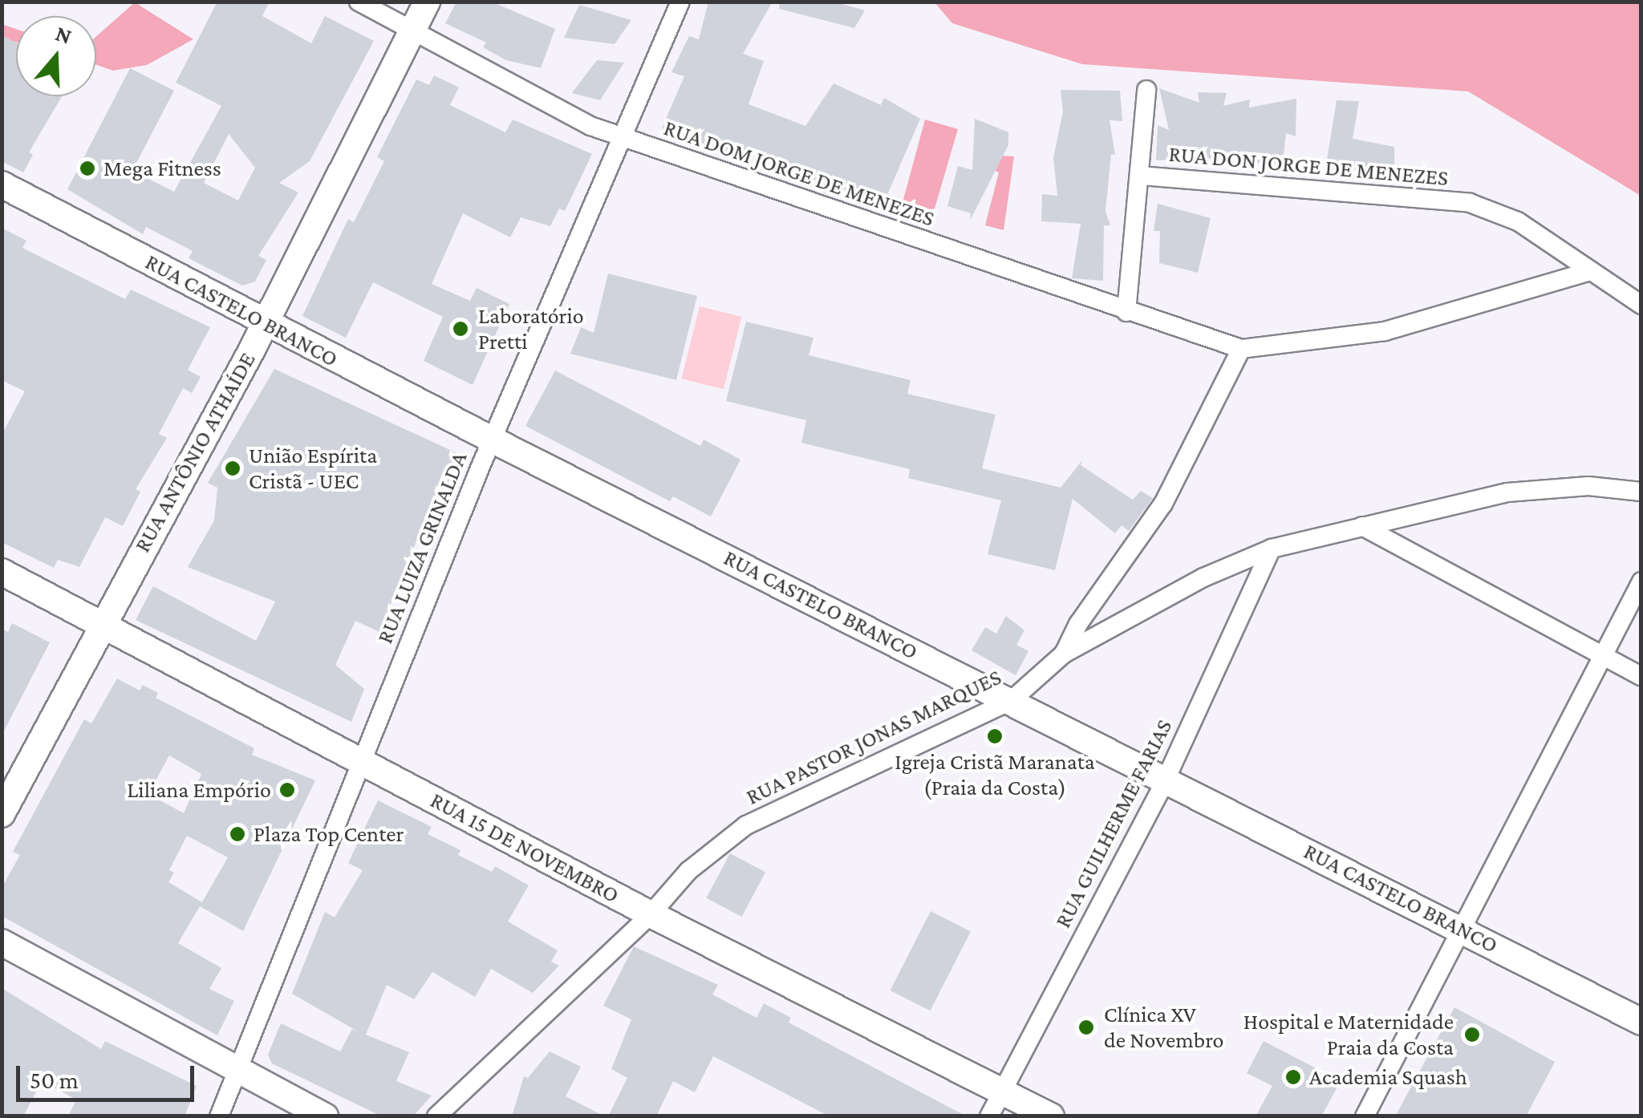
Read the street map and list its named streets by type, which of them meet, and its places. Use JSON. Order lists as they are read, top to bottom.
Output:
{
  "streets": {
    "main road": ["RUA CASTELO BRANCO", "RUA ANTÔNIO ATHAÍDE", "RUA 15 DE NOVEMBRO"],
    "street": [
      "RUA DON JORGE DE MENEZES",
      "RUA DOM JORGE DE MENEZES",
      "RUA LUIZA GRINALDA",
      "RUA PASTOR JONAS MARQUES",
      "RUA GUILHERME FARIAS"
    ]
  },
  "crossings": [
    ["RUA DON JORGE DE MENEZES", "RUA DOM JORGE DE MENEZES"],
    ["RUA DOM JORGE DE MENEZES", "RUA ANTÔNIO ATHAÍDE"],
    ["RUA DOM JORGE DE MENEZES", "RUA LUIZA GRINALDA"],
    ["RUA CASTELO BRANCO", "RUA ANTÔNIO ATHAÍDE"],
    ["RUA CASTELO BRANCO", "RUA LUIZA GRINALDA"],
    ["RUA CASTELO BRANCO", "RUA PASTOR JONAS MARQUES"],
    ["RUA CASTELO BRANCO", "RUA GUILHERME FARIAS"],
    ["RUA ANTÔNIO ATHAÍDE", "RUA 15 DE NOVEMBRO"],
    ["RUA LUIZA GRINALDA", "RUA 15 DE NOVEMBRO"],
    ["RUA PASTOR JONAS MARQUES", "RUA GUILHERME FARIAS"],
    ["RUA PASTOR JONAS MARQUES", "RUA 15 DE NOVEMBRO"],
    ["RUA GUILHERME FARIAS", "RUA 15 DE NOVEMBRO"]
  ],
  "places": [
    "Mega Fitness",
    "Laboratório Pretti",
    "União Espírita Cristã - UEC",
    "Igreja Cristã Maranata (Praia da Costa)",
    "Liliana Empório",
    "Plaza Top Center",
    "Clínica XV de Novembro",
    "Hospital e Maternidade Praia da Costa",
    "Academia Squash"
  ],
  "scale_bar": "50 m",
  "north": "top"
}
